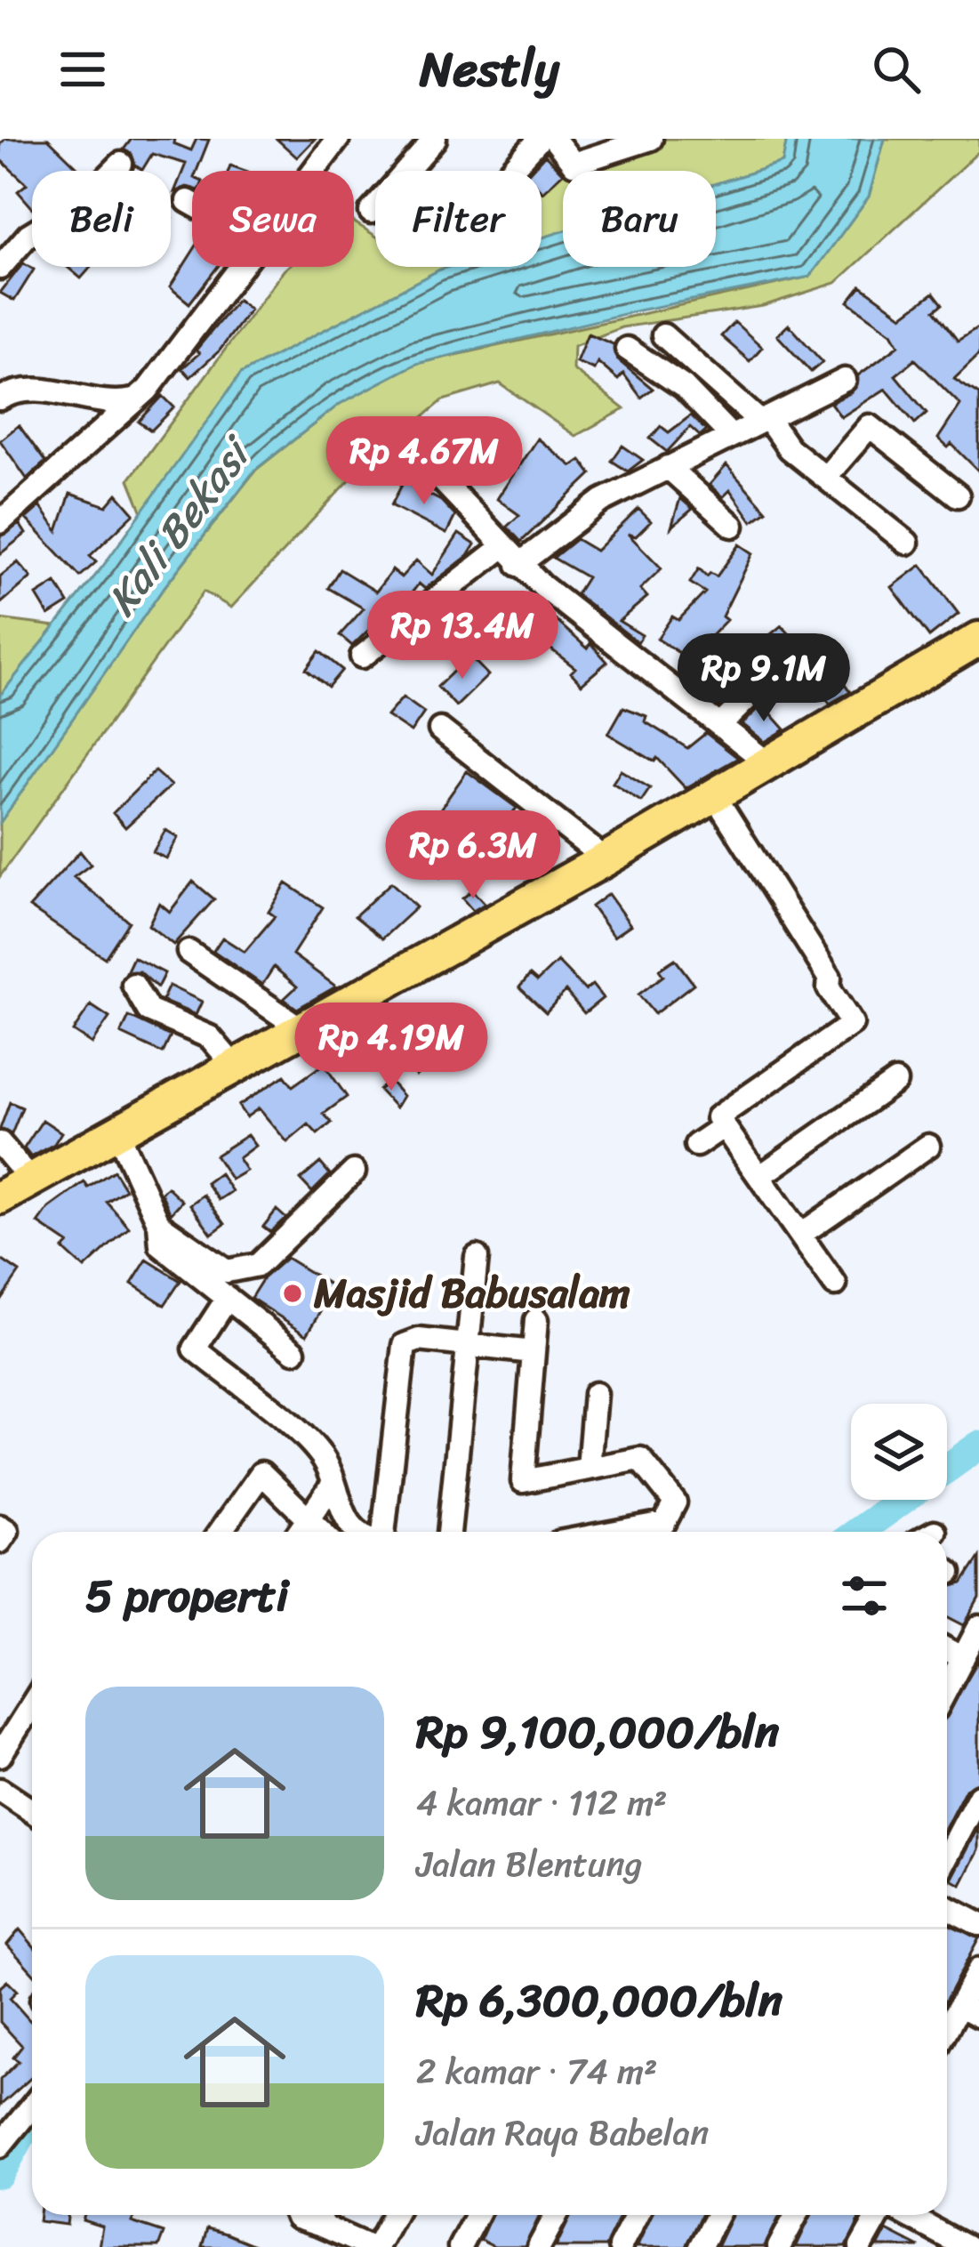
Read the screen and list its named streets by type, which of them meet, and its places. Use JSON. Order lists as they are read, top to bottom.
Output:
{
  "water": ["Kali Bekasi"],
  "places": ["Masjid Babusalam"],
  "page": {
    "header": "Nestly",
    "chip": [
      "Beli",
      "Sewa",
      "Filter",
      "Baru"
    ],
    "price": [
      "Rp 4.67M",
      "Rp 13.4M",
      "Rp 9.1M",
      "Rp 6.3M",
      "Rp 4.19M"
    ],
    "heading": "5 properti",
    "list": [
      {
        "name": "Rp 9,100,000/bln",
        "note": "4 kamar · 112 m² · Jalan Blentung"
      },
      {
        "name": "Rp 6,300,000/bln",
        "note": "2 kamar · 74 m² · Jalan Raya Babelan"
      }
    ]
  }
}
